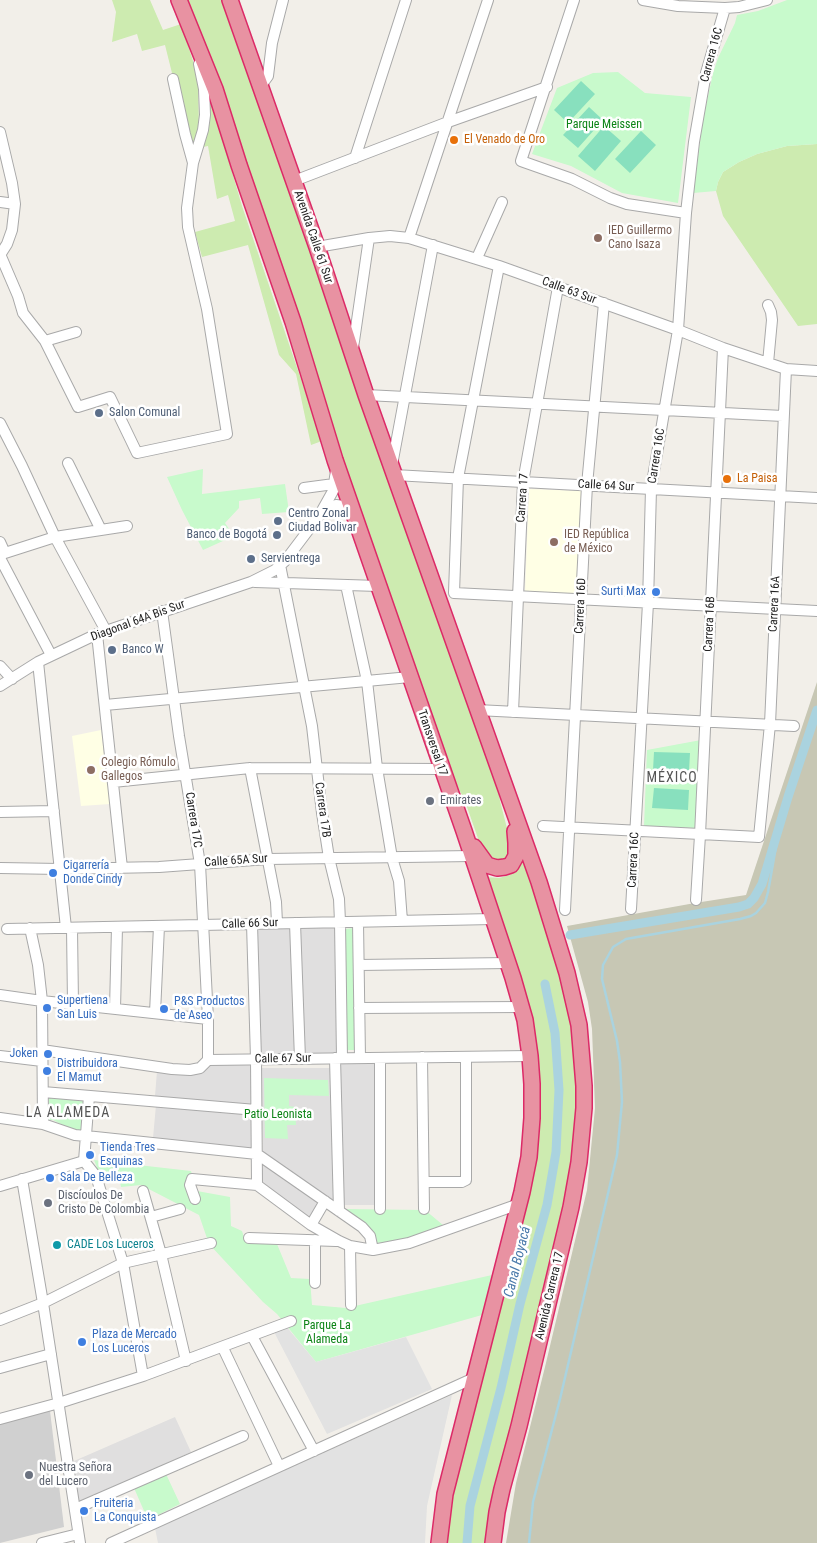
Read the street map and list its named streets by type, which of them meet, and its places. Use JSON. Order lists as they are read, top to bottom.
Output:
{
  "streets": {
    "highway": ["Avenida Calle 61 Sur", "Transversal 17", "Avenida Carrera 17"],
    "street": [
      "Carrera 16C",
      "Calle 63 Sur",
      "Calle 64 Sur",
      "Carrera 17",
      "Carrera 16A",
      "Carrera 16D",
      "Diagonal 64A Bis Sur",
      "Carrera 16B",
      "Carrera 17B",
      "Carrera 17C",
      "Calle 65A Sur",
      "Calle 66 Sur",
      "Calle 67 Sur"
    ]
  },
  "crossings": [
    ["Carrera 16C", "Calle 63 Sur"],
    ["Carrera 16C", "Calle 64 Sur"],
    ["Avenida Calle 61 Sur", "Calle 63 Sur"],
    ["Avenida Calle 61 Sur", "Calle 64 Sur"],
    ["Calle 63 Sur", "Carrera 17"],
    ["Calle 63 Sur", "Carrera 16A"],
    ["Calle 63 Sur", "Carrera 16D"],
    ["Calle 63 Sur", "Carrera 16B"],
    ["Calle 64 Sur", "Carrera 17"],
    ["Calle 64 Sur", "Carrera 16A"],
    ["Calle 64 Sur", "Carrera 16D"],
    ["Calle 64 Sur", "Carrera 16B"],
    ["Carrera 16A", "Carrera 16B"],
    ["Diagonal 64A Bis Sur", "Carrera 17B"],
    ["Diagonal 64A Bis Sur", "Carrera 17C"],
    ["Transversal 17", "Calle 65A Sur"],
    ["Transversal 17", "Calle 66 Sur"],
    ["Transversal 17", "Calle 67 Sur"],
    ["Carrera 17B", "Calle 65A Sur"],
    ["Carrera 17B", "Calle 66 Sur"],
    ["Carrera 17B", "Calle 67 Sur"],
    ["Carrera 17C", "Calle 65A Sur"],
    ["Carrera 17C", "Calle 66 Sur"],
    ["Carrera 17C", "Calle 67 Sur"]
  ],
  "districts": ["MÉXICO", "LA ALAMEDA"],
  "water": ["Canal Boyacá"],
  "parks": ["Parque Meissen", "Patio Leonista", "Parque La Alameda"],
  "places": [
    "El Venado de Oro",
    "IED Guillermo Cano Isaza",
    "Salon Comunal",
    "La Paisa",
    "Centro Zonal Ciudad Bolivar",
    "Banco de Bogotá",
    "IED República de México",
    "Servientrega",
    "Surti Max",
    "Banco W",
    "Colegio Rómulo Gallegos",
    "Emirates",
    "Cigarrería Donde Cindy",
    "Supertiena San Luis",
    "P&S Productos de Aseo",
    "Joken",
    "Distribuidora El Mamut",
    "Tienda Tres Esquinas",
    "Sala De Belleza",
    "Discíoulos De Cristo De Colombia",
    "CADE Los Luceros",
    "Plaza de Mercado Los Luceros",
    "Nuestra Señora del Lucero",
    "Fruiteria La Conquista"
  ]
}
